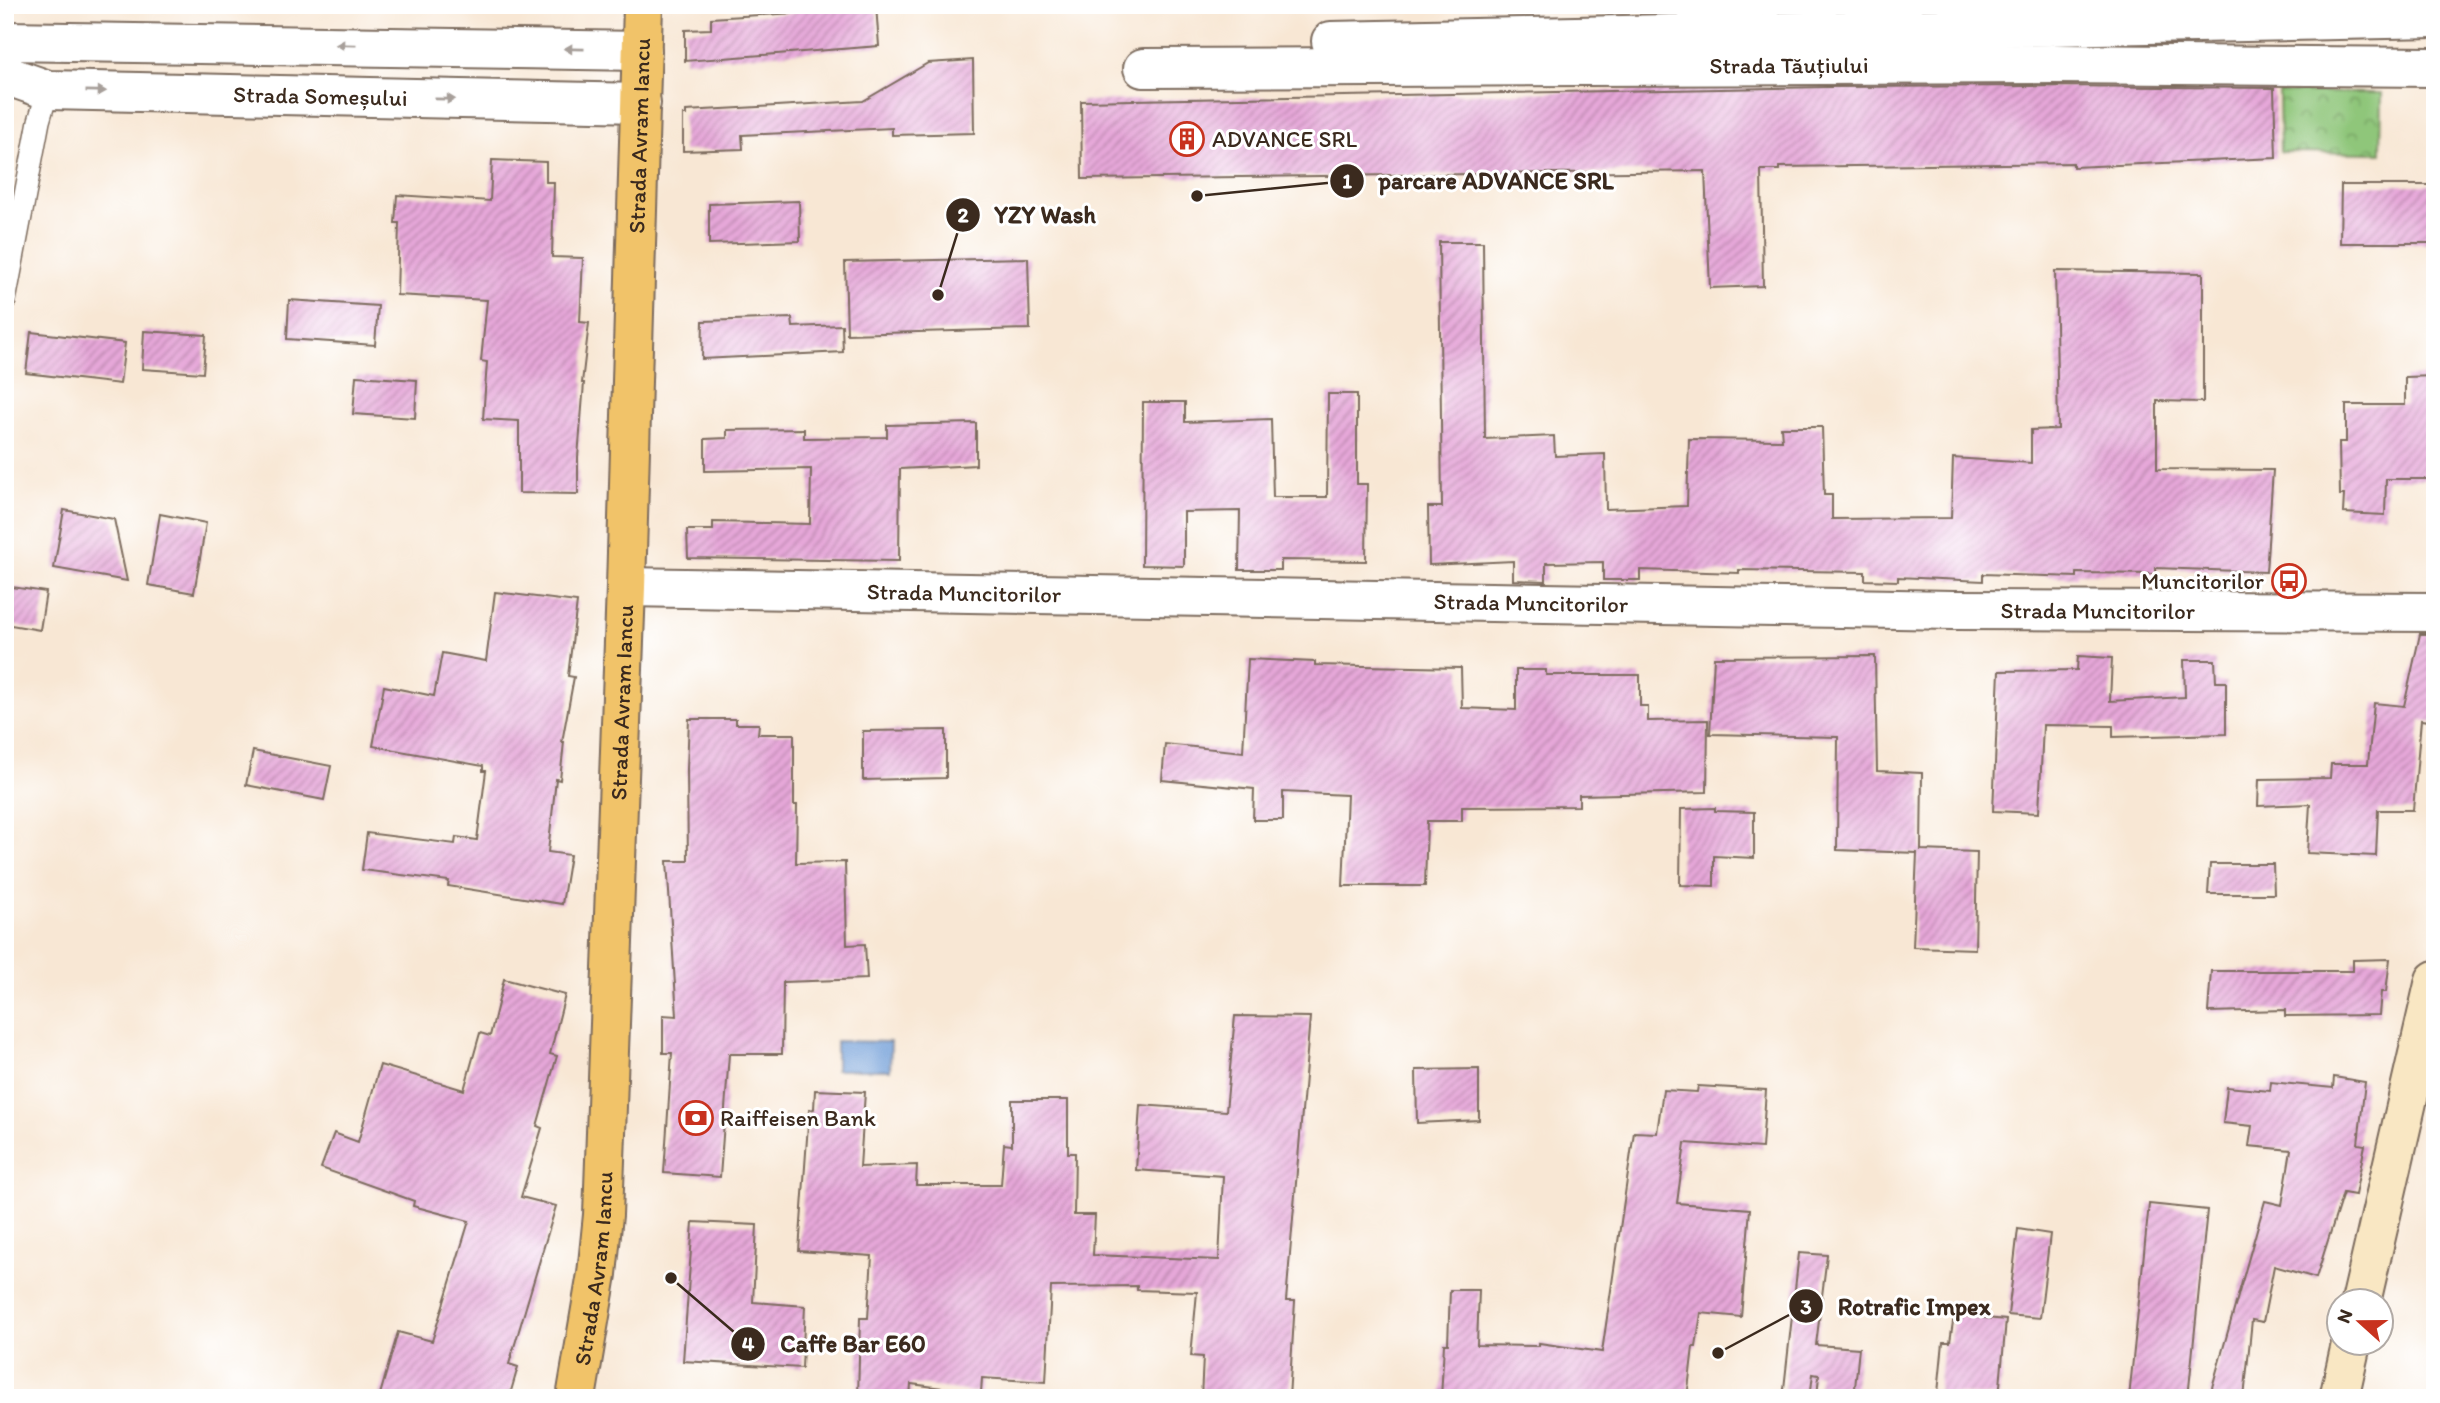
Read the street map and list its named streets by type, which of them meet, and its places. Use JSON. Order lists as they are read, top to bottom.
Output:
{
  "streets": {
    "main road": ["Strada Avram Iancu"],
    "street": ["Strada Tăuțiului", "Strada Someșului", "Strada Muncitorilor"]
  },
  "crossings": [
    ["Strada Someșului", "Strada Avram Iancu"],
    ["Strada Avram Iancu", "Strada Muncitorilor"]
  ],
  "places": {
    "building": ["ADVANCE SRL"],
    "other": [
      "parcare ADVANCE SRL",
      "YZY Wash",
      "Caffe Bar E60",
      "Rotrafic Impex"
    ],
    "bus stop": ["Muncitorilor"],
    "bank": ["Raiffeisen Bank"]
  },
  "north": "left"
}
